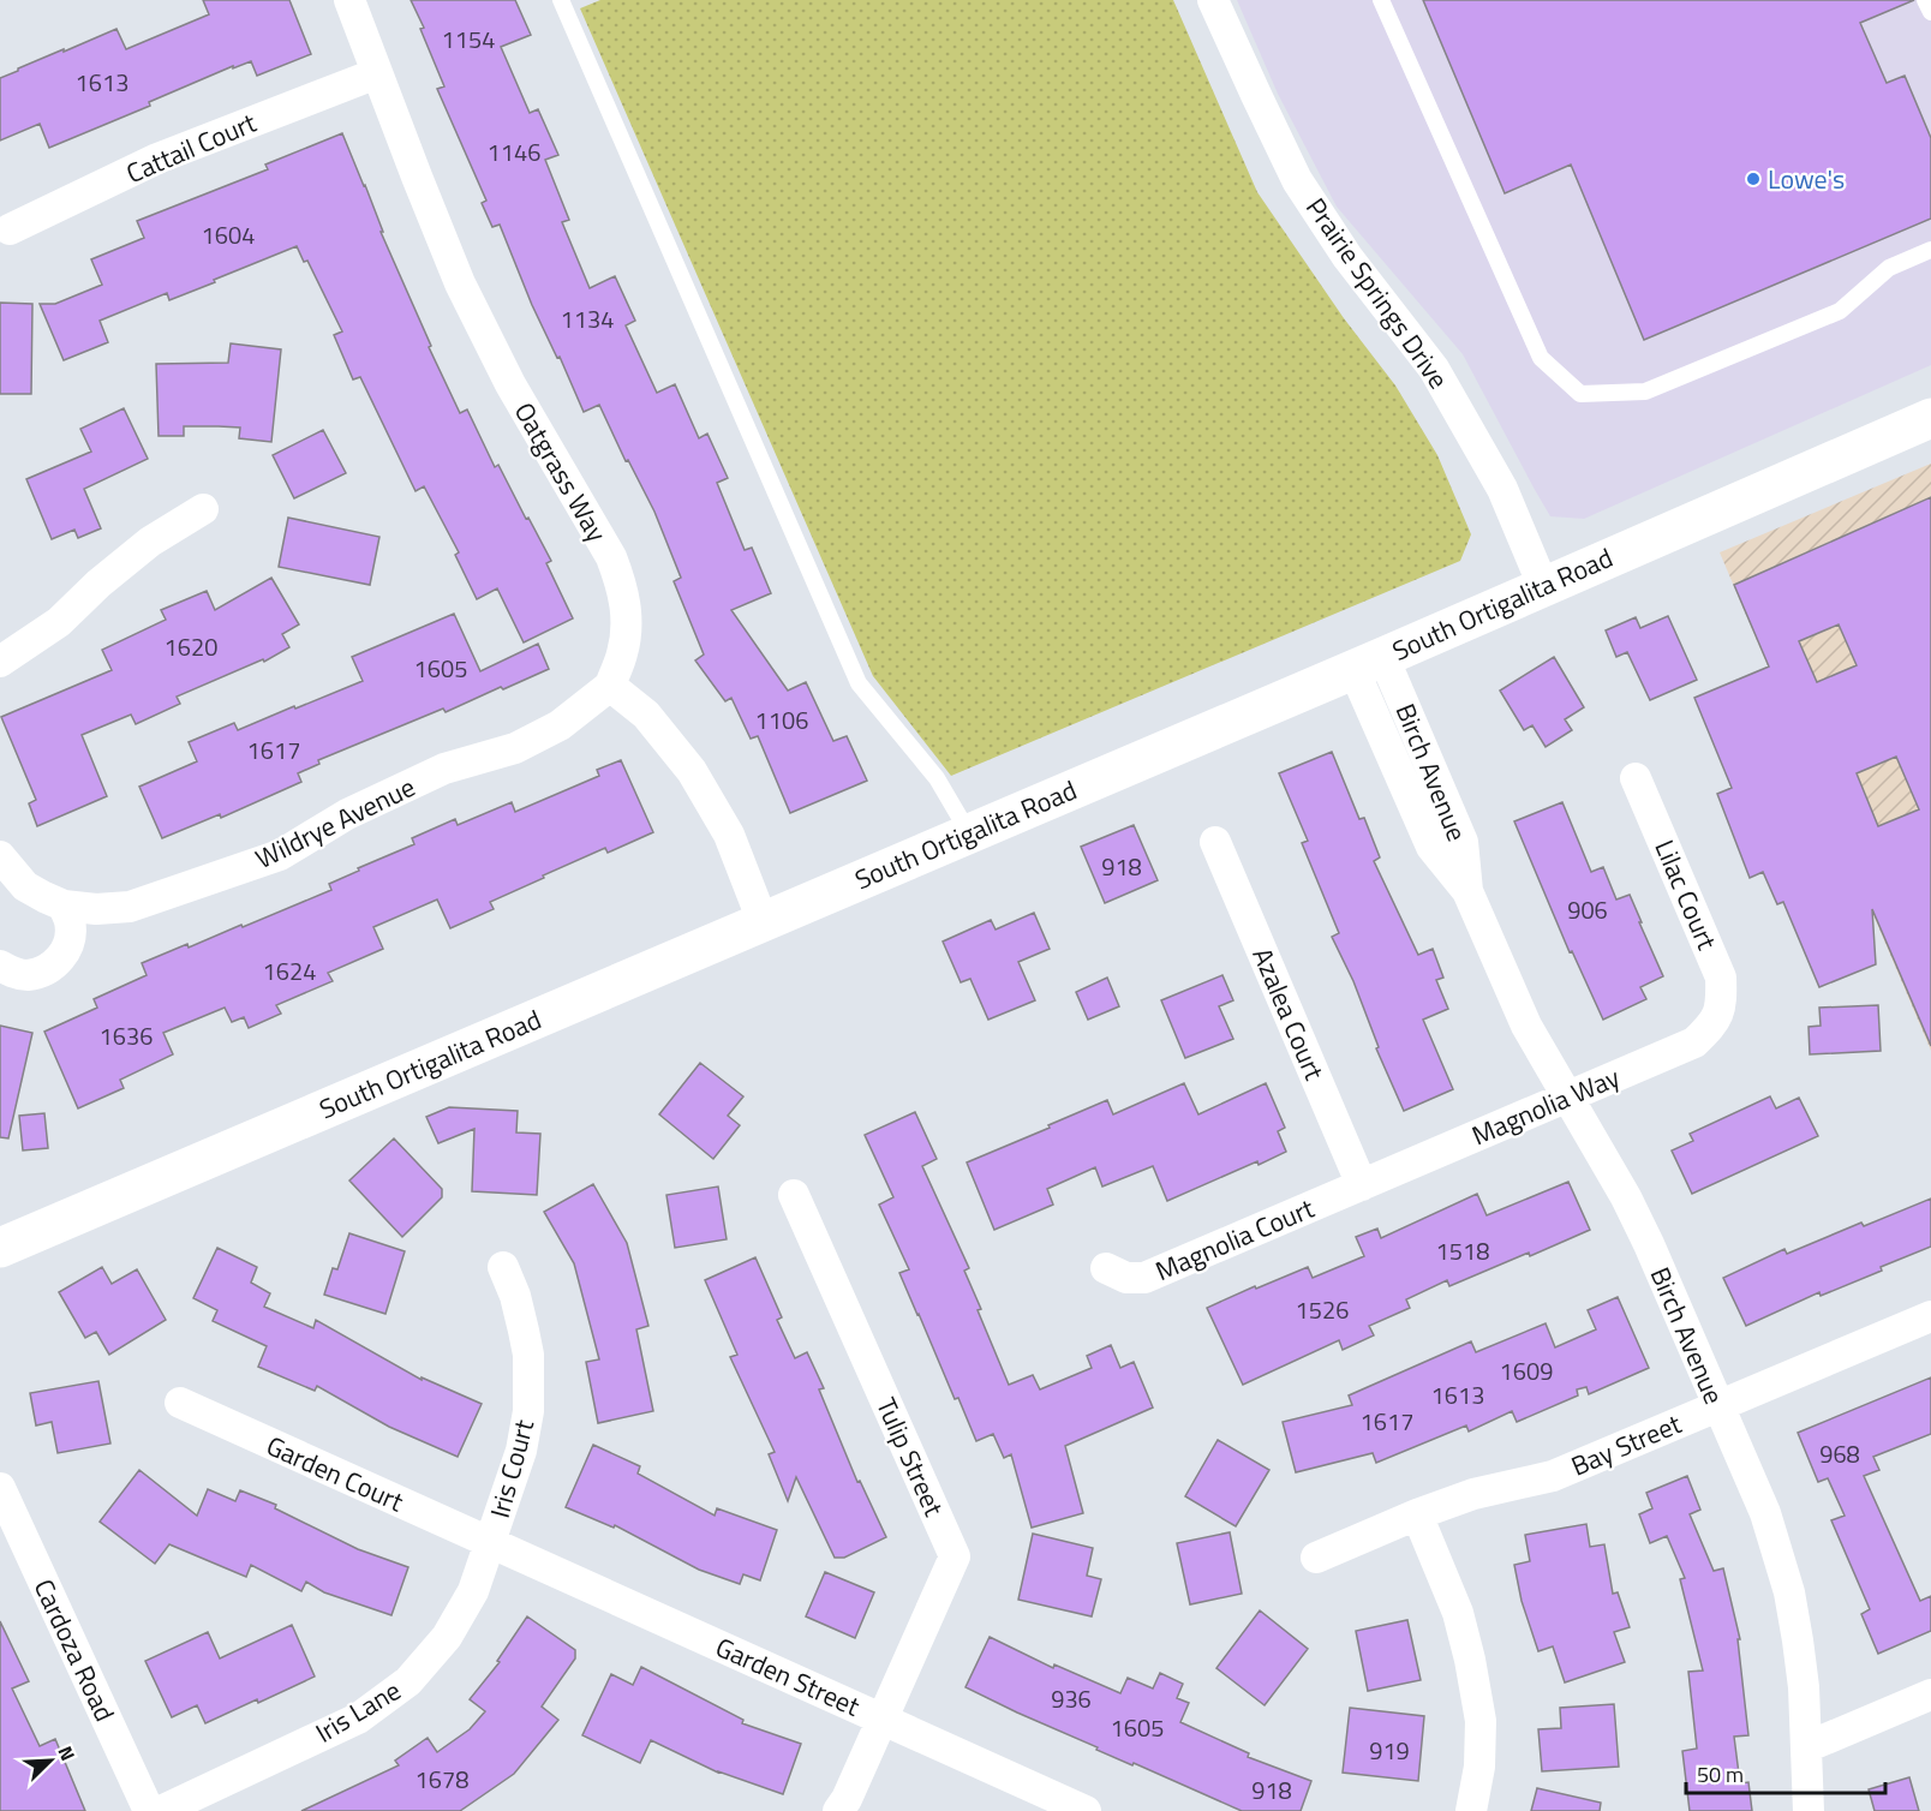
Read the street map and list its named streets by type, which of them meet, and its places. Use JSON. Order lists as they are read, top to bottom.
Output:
{
  "streets": {
    "street": [
      "Cattail Court",
      "Prairie Springs Drive",
      "Oatgrass Way",
      "South Ortigalita Road",
      "Birch Avenue",
      "Wildrye Avenue",
      "Lilac Court",
      "Azalea Court",
      "Magnolia Way",
      "Magnolia Court",
      "Bay Street",
      "Tulip Street",
      "Iris Court",
      "Garden Court",
      "Cardoza Road",
      "Garden Street",
      "Iris Lane"
    ]
  },
  "crossings": [
    ["Cattail Court", "Oatgrass Way"],
    ["Prairie Springs Drive", "South Ortigalita Road"],
    ["Oatgrass Way", "Wildrye Avenue"],
    ["South Ortigalita Road", "Birch Avenue"],
    ["Birch Avenue", "Magnolia Way"],
    ["Birch Avenue", "Bay Street"],
    ["Lilac Court", "Magnolia Way"],
    ["Azalea Court", "Magnolia Way"],
    ["Azalea Court", "Magnolia Court"],
    ["Magnolia Way", "Magnolia Court"],
    ["Tulip Street", "Garden Street"],
    ["Iris Court", "Garden Court"],
    ["Iris Court", "Garden Street"],
    ["Iris Court", "Iris Lane"],
    ["Garden Court", "Garden Street"],
    ["Garden Court", "Iris Lane"],
    ["Garden Street", "Iris Lane"]
  ],
  "places": ["Lowe's"],
  "house_numbers": [
    "1154",
    "1613",
    "1146",
    "1604",
    "1134",
    "1620",
    "1605",
    "1106",
    "1617",
    "918",
    "906",
    "1624",
    "1636",
    "1518",
    "1526",
    "1609",
    "1613",
    "1617",
    "968",
    "936",
    "1605",
    "919",
    "1678",
    "918"
  ],
  "scale_bar": "50 m",
  "north": "top right"
}
